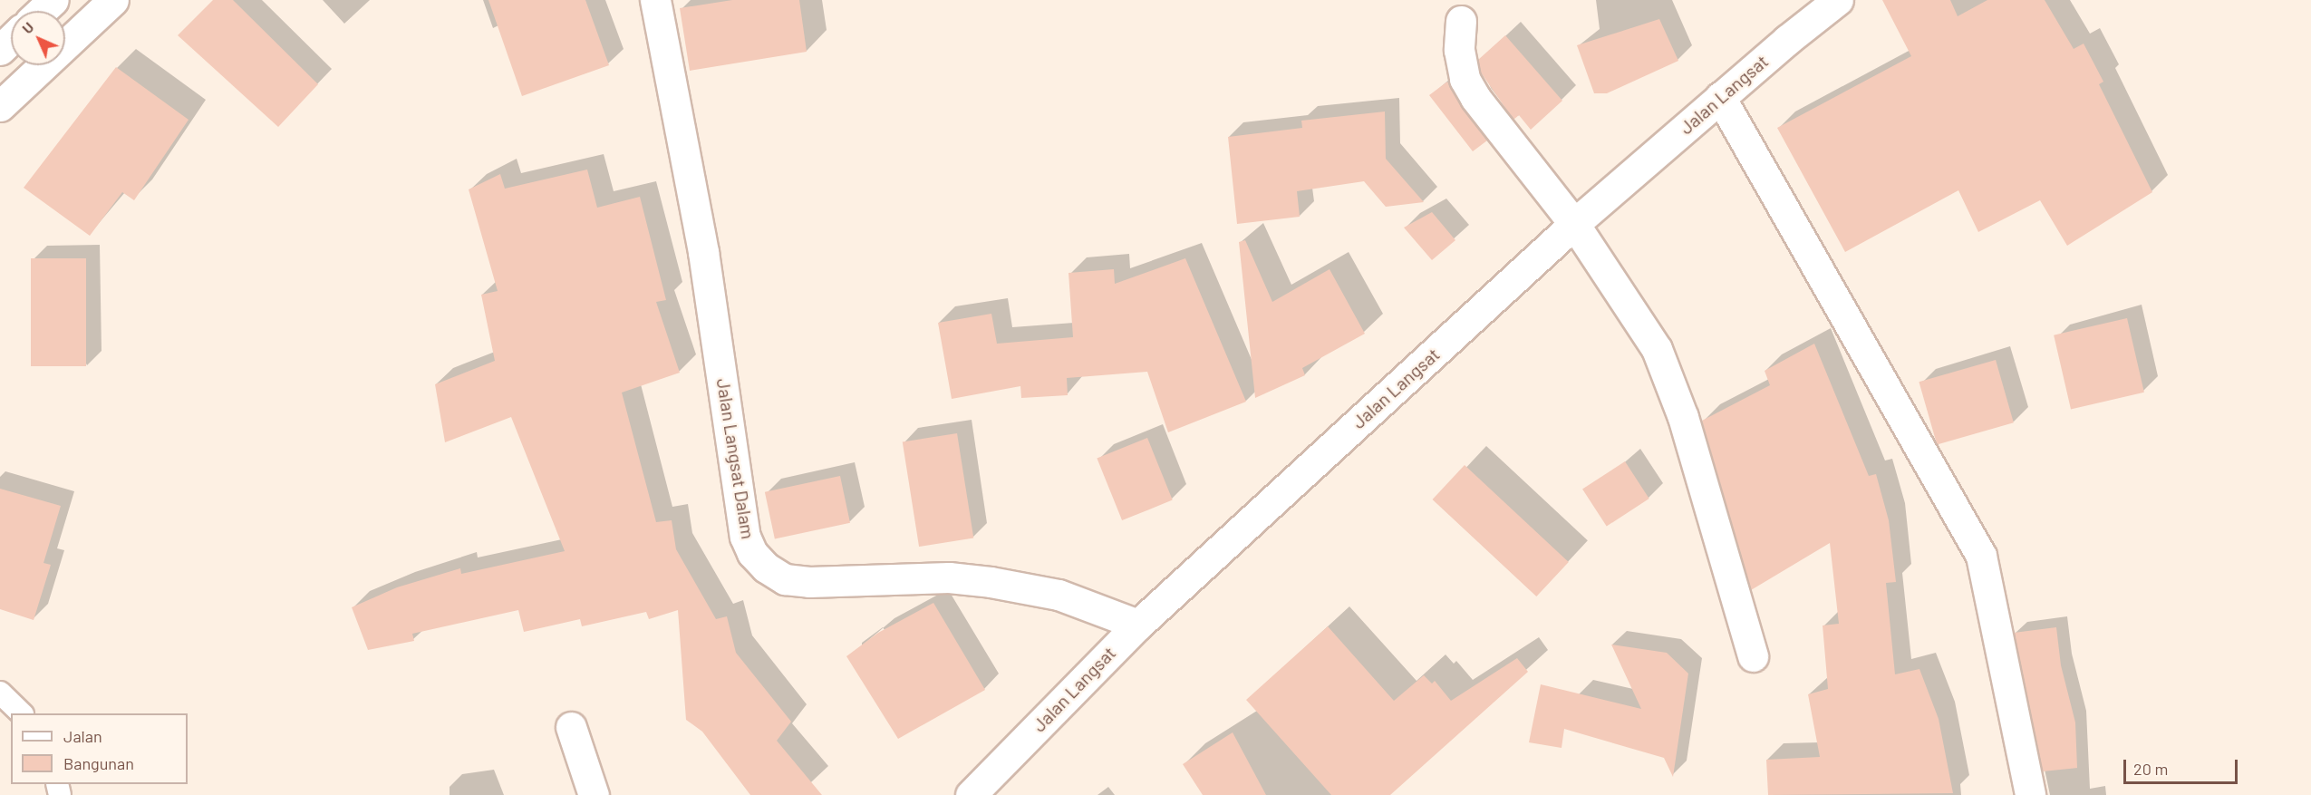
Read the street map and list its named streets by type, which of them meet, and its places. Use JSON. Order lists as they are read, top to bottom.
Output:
{
  "streets": {
    "street": ["Jalan Langsat", "Jalan Langsat Dalam"]
  },
  "crossings": [
    ["Jalan Langsat", "Jalan Langsat Dalam"]
  ],
  "legend": ["Jalan", "Bangunan"],
  "scale_bar": "20 m",
  "north": "top left"
}
